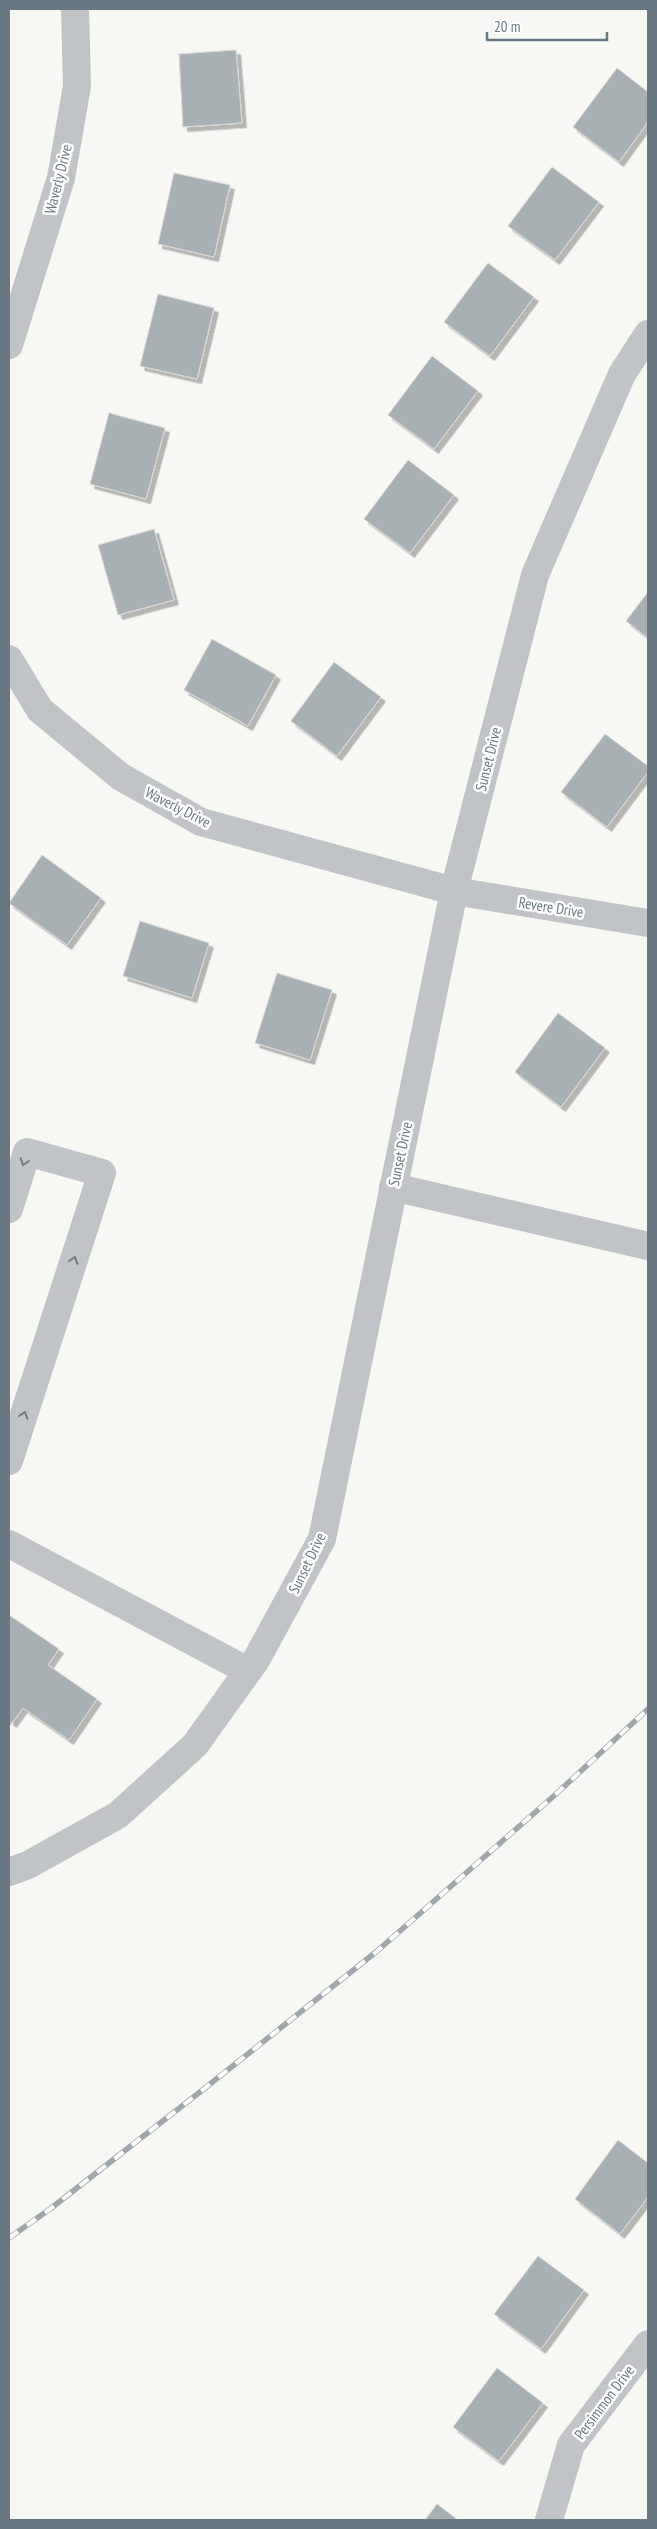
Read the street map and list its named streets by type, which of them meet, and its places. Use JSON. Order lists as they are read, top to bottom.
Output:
{
  "streets": {
    "street": [
      "Waverly Drive",
      "Sunset Drive",
      "Revere Drive",
      "Persimmon Drive"
    ]
  },
  "crossings": [
    ["Waverly Drive", "Sunset Drive"],
    ["Waverly Drive", "Revere Drive"],
    ["Sunset Drive", "Revere Drive"]
  ],
  "scale_bar": "20 m"
}
